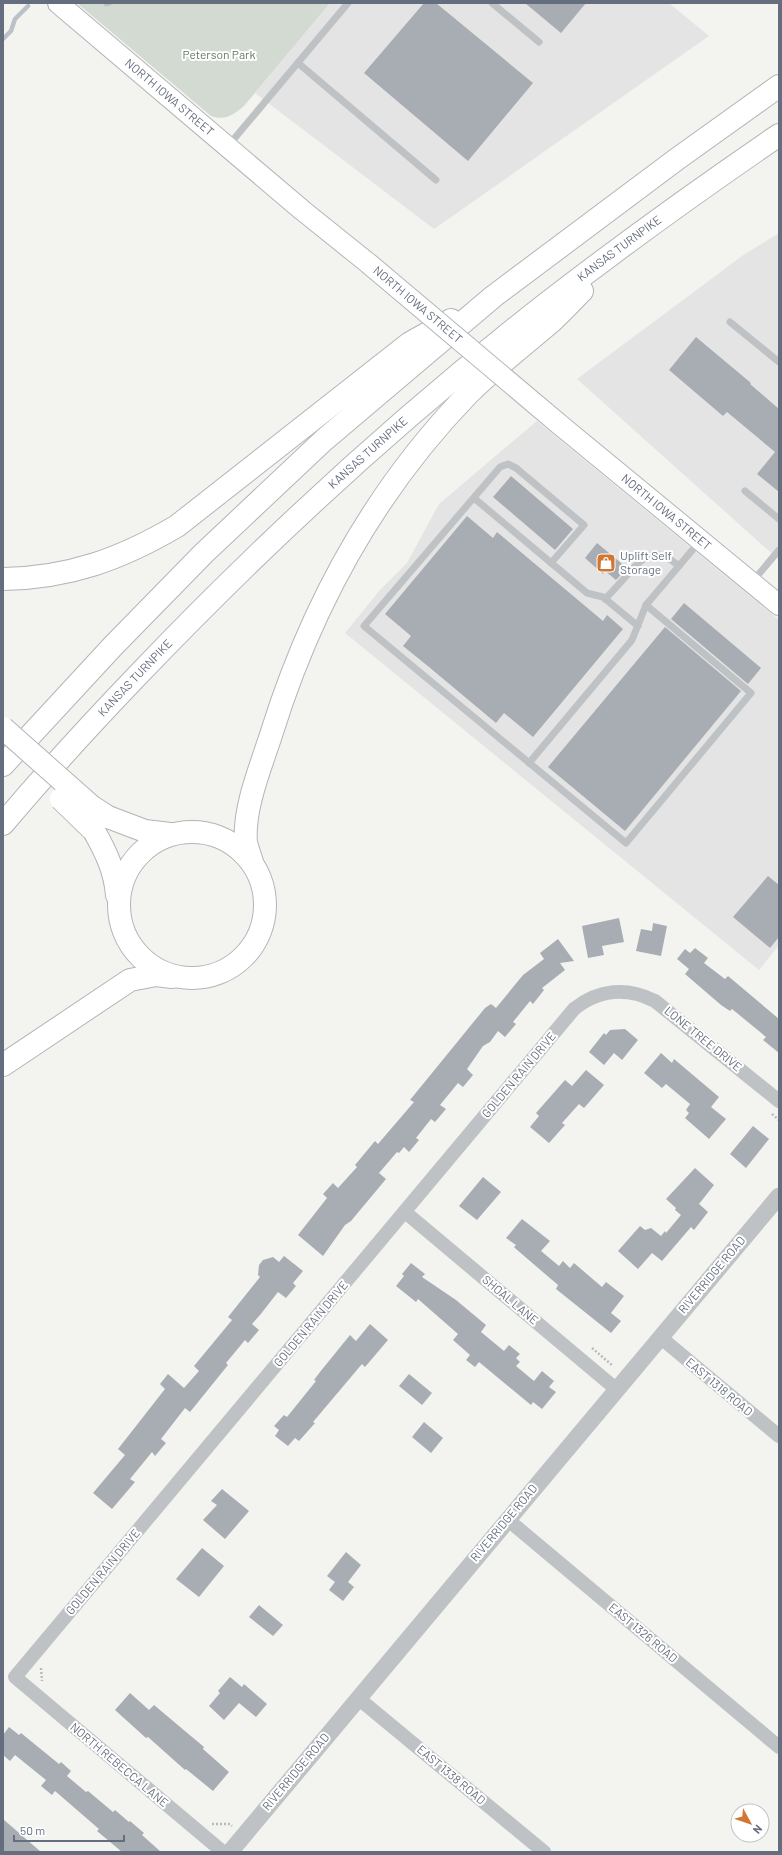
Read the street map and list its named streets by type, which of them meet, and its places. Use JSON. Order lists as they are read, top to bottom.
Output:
{
  "streets": {
    "highway": ["KANSAS TURNPIKE"],
    "main road": ["NORTH IOWA STREET"],
    "street": [
      "LONE TREE DRIVE",
      "GOLDEN RAIN DRIVE",
      "RIVERRIDGE ROAD",
      "SHOAL LANE",
      "EAST 1318 ROAD",
      "EAST 1326 ROAD",
      "NORTH REBECCA LANE",
      "EAST 1338 ROAD"
    ]
  },
  "crossings": [
    ["LONE TREE DRIVE", "GOLDEN RAIN DRIVE"],
    ["GOLDEN RAIN DRIVE", "SHOAL LANE"],
    ["GOLDEN RAIN DRIVE", "NORTH REBECCA LANE"],
    ["RIVERRIDGE ROAD", "SHOAL LANE"],
    ["RIVERRIDGE ROAD", "EAST 1318 ROAD"],
    ["RIVERRIDGE ROAD", "EAST 1326 ROAD"],
    ["RIVERRIDGE ROAD", "EAST 1338 ROAD"]
  ],
  "parks": ["Peterson Park"],
  "places": {
    "shop": ["Uplift Self Storage"]
  },
  "scale_bar": "50 m",
  "north": "bottom right"
}
